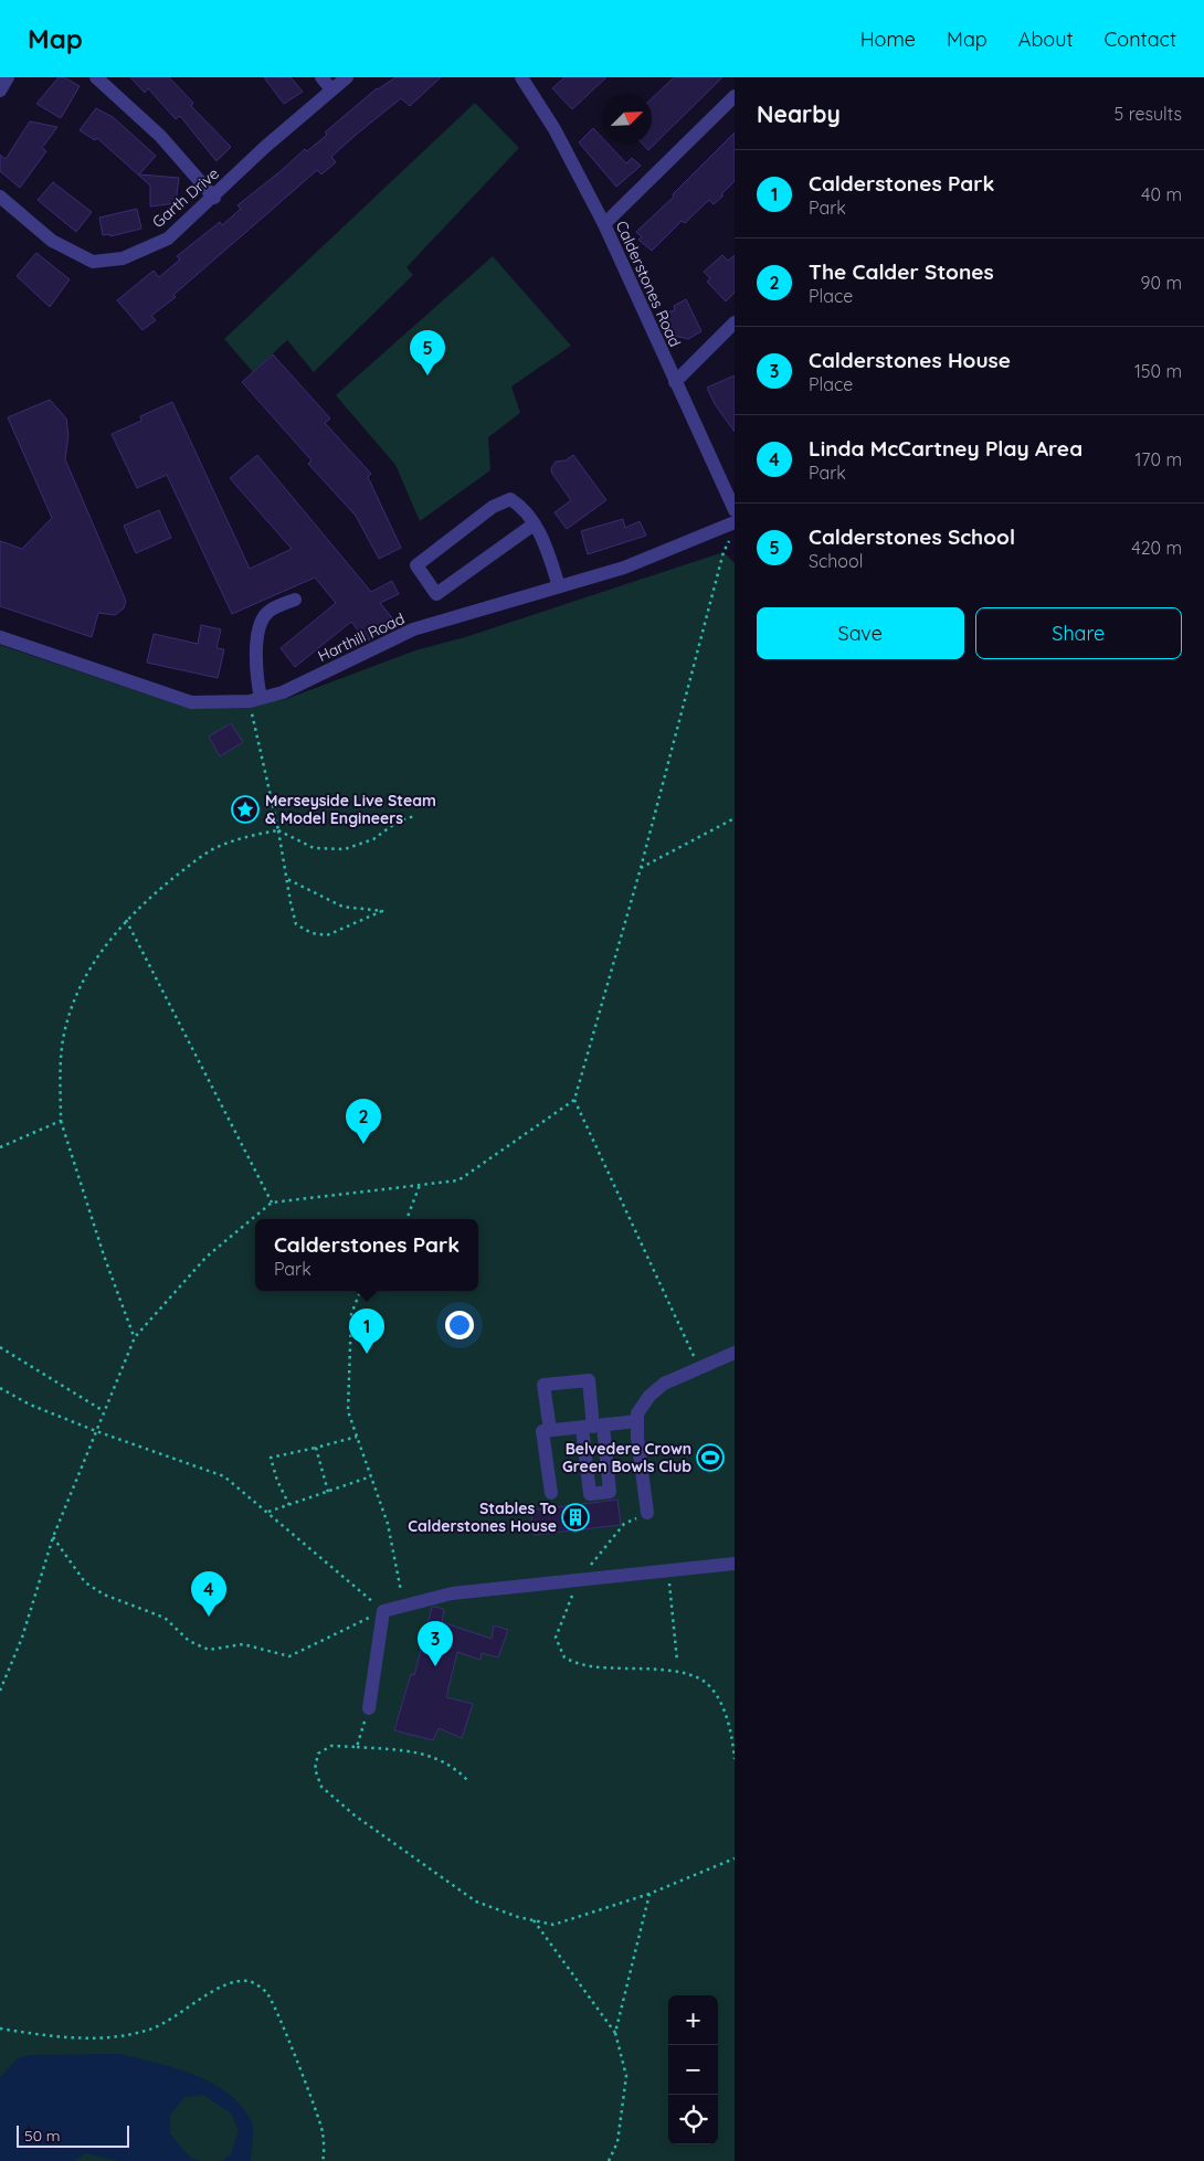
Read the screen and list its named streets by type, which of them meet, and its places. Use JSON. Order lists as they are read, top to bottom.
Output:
{
  "streets": {
    "street": ["Garth Drive", "Calderstones Road", "Harthill Road"]
  },
  "places": {
    "place": ["Merseyside Live Steam & Model Engineers"],
    "sports": ["Belvedere Crown Green Bowls Club"],
    "building": ["Stables To Calderstones House"]
  },
  "scale_bar": "50 m",
  "north": "top right",
  "page": {
    "header": "Map",
    "nav": [
      "Home",
      "Map",
      "About",
      "Contact"
    ],
    "heading": ["Nearby", "5 results"],
    "list": [
      {
        "mark": "1",
        "name": "Calderstones Park",
        "note": "Park",
        "value": "40 m"
      },
      {
        "mark": "2",
        "name": "The Calder Stones",
        "note": "Place",
        "value": "90 m"
      },
      {
        "mark": "3",
        "name": "Calderstones House",
        "note": "Place",
        "value": "150 m"
      },
      {
        "mark": "4",
        "name": "Linda McCartney Play Area",
        "note": "Park",
        "value": "170 m"
      },
      {
        "mark": "5",
        "name": "Calderstones School",
        "note": "School",
        "value": "420 m"
      }
    ],
    "pins": [
      "5",
      "2",
      "1",
      "4",
      "3"
    ],
    "buttons": ["Save", "Share"],
    "popup": ["Calderstones Park", "Park"],
    "map_buttons": ["+", "−"],
    "scale": "50 m"
  }
}
